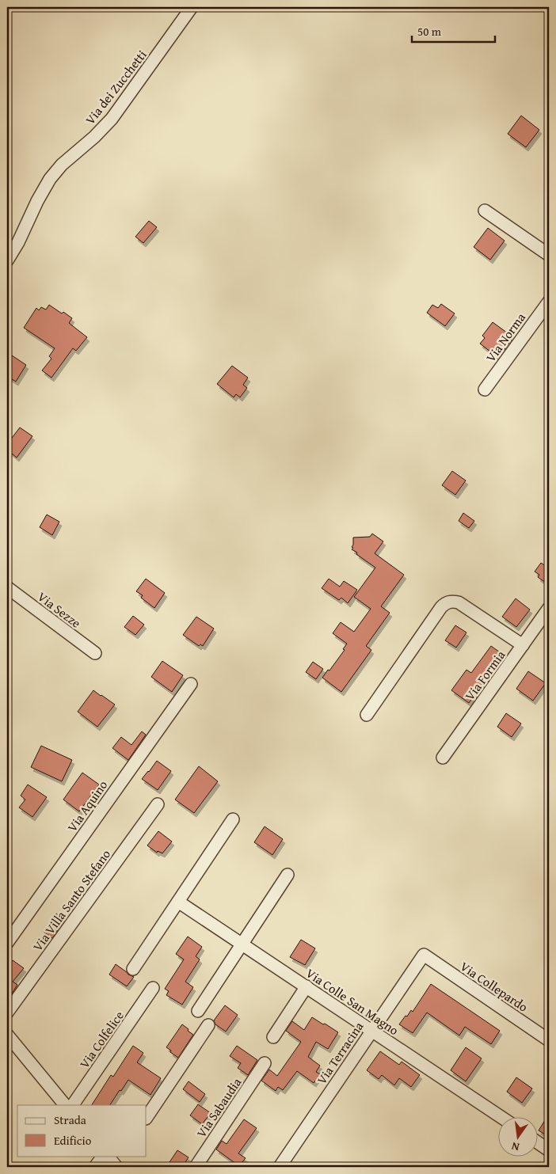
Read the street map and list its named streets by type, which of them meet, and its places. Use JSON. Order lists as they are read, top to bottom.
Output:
{
  "streets": {
    "street": [
      "Via dei Zucchetti",
      "Via Norma",
      "Via Sezze",
      "Via Formia",
      "Via Aquino",
      "Via Villa Santo Stefano",
      "Via Collepardo",
      "Via Colle San Magno",
      "Via Colfelice",
      "Via Terracina",
      "Via Sabaudia"
    ]
  },
  "crossings": [
    ["Via Collepardo", "Via Terracina"],
    ["Via Colle San Magno", "Via Terracina"]
  ],
  "legend": ["Strada", "Edificio"],
  "scale_bar": "50 m",
  "north": "bottom"
}
